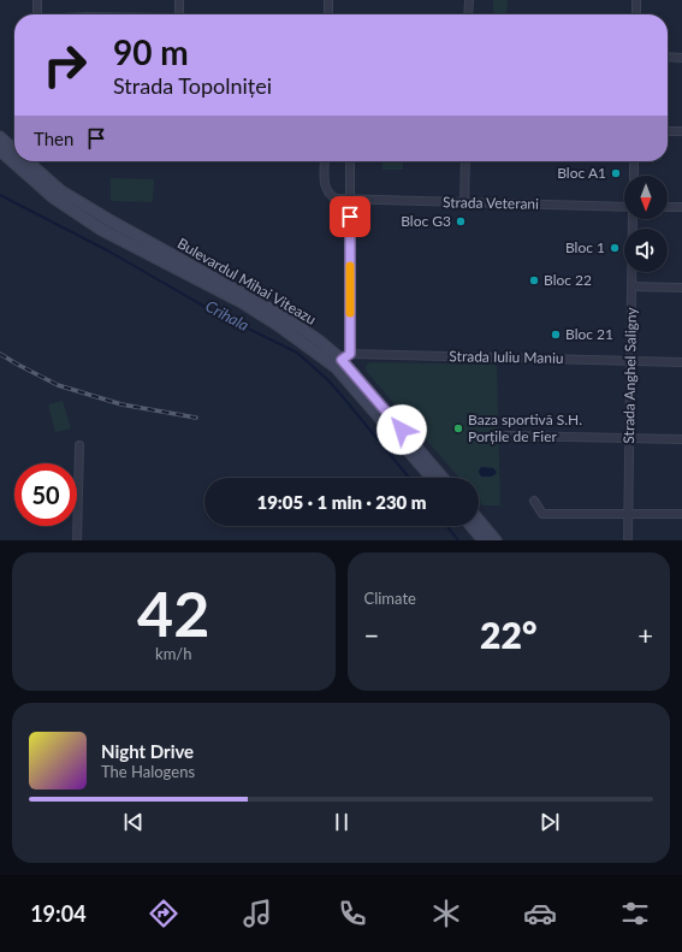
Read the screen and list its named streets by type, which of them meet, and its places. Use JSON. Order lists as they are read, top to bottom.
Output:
{
  "streets": {
    "main road": ["Bulevardul Mihai Viteazu"],
    "street": ["Strada Veterani", "Strada Iuliu Maniu", "Strada Anghel Saligny"]
  },
  "crossings": [
    ["Bulevardul Mihai Viteazu", "Strada Iuliu Maniu"],
    ["Strada Iuliu Maniu", "Strada Anghel Saligny"]
  ],
  "water": ["Crihala"],
  "places": [
    "Bloc A1",
    "Bloc G3",
    "Bloc 1",
    "Bloc 22",
    "Bloc 21",
    "Baza sportivă S.H. Porțile de Fier"
  ],
  "north": "bottom",
  "page": {
    "turn": ["90 m", "Strada Topolniței"],
    "then": "Then",
    "limit": "50",
    "trip": "19:05 · 1 min · 230 m",
    "tile": [
      ["42", "km/h"],
      "Climate"
    ],
    "heat": ["−", "22°", "+"],
    "song": ["Night Drive", "The Halogens"],
    "tabs": "19:04"
  }
}
